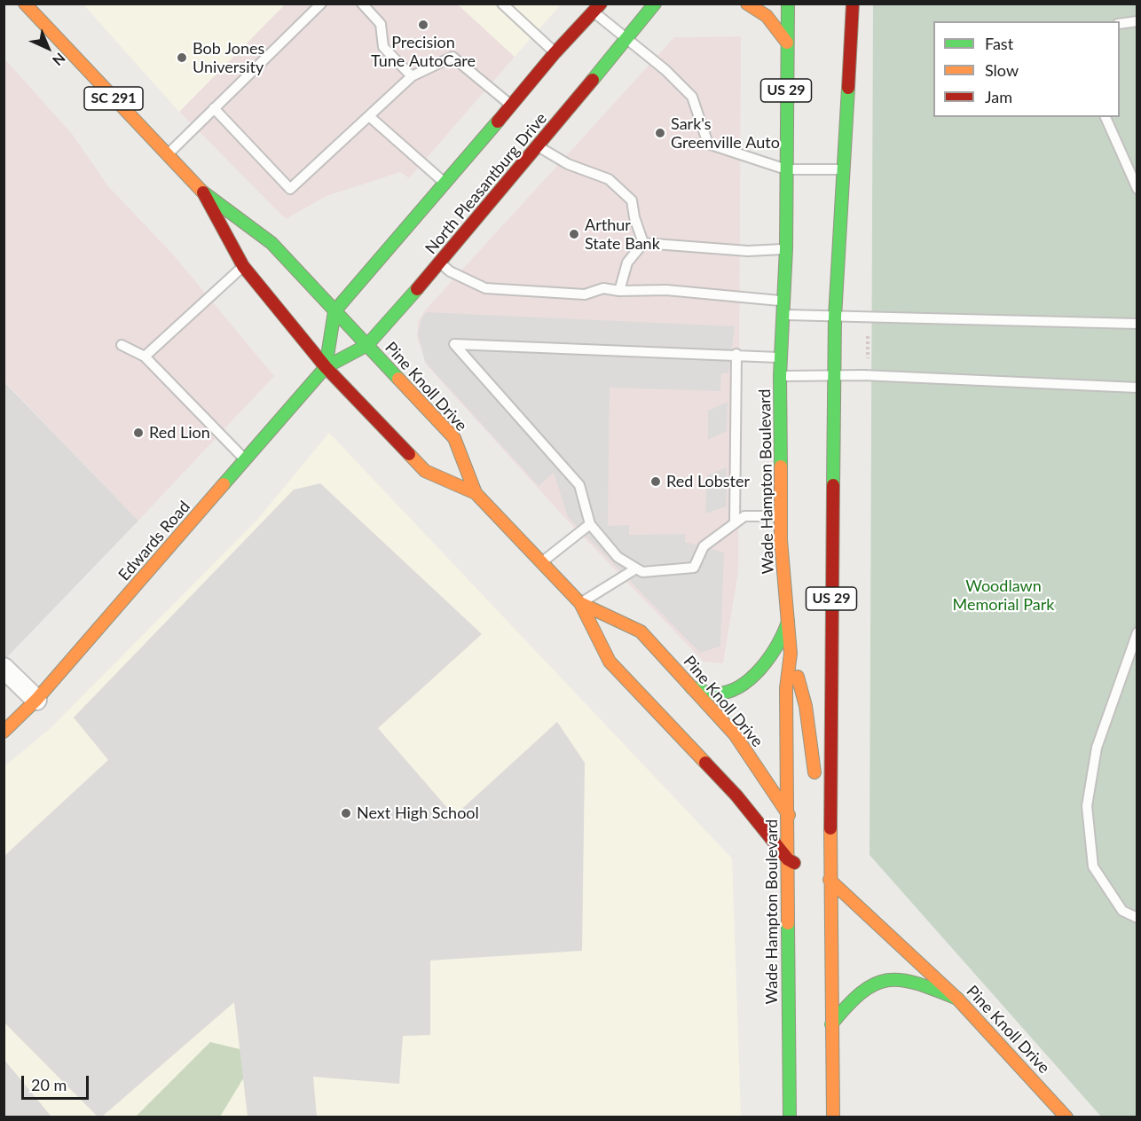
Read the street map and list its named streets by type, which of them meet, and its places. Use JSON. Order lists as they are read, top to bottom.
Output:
{
  "streets": {
    "main road": [
      "US 29",
      "SC 291",
      "North Pleasantburg Drive",
      "Pine Knoll Drive",
      "Wade Hampton Boulevard",
      "Edwards Road"
    ]
  },
  "crossings": [
    ["US 29", "Pine Knoll Drive"],
    ["SC 291", "North Pleasantburg Drive"],
    ["SC 291", "Pine Knoll Drive"],
    ["SC 291", "Edwards Road"],
    ["North Pleasantburg Drive", "Pine Knoll Drive"],
    ["North Pleasantburg Drive", "Edwards Road"],
    ["Pine Knoll Drive", "Wade Hampton Boulevard"],
    ["Pine Knoll Drive", "Edwards Road"]
  ],
  "parks": ["Woodlawn Memorial Park"],
  "places": [
    "Precision Tune AutoCare",
    "Bob Jones University",
    "Sark's Greenville Auto",
    "Arthur State Bank",
    "Red Lion",
    "Red Lobster",
    "Next High School"
  ],
  "legend": ["Fast", "Slow", "Jam"],
  "scale_bar": "20 m",
  "north": "bottom right"
}
